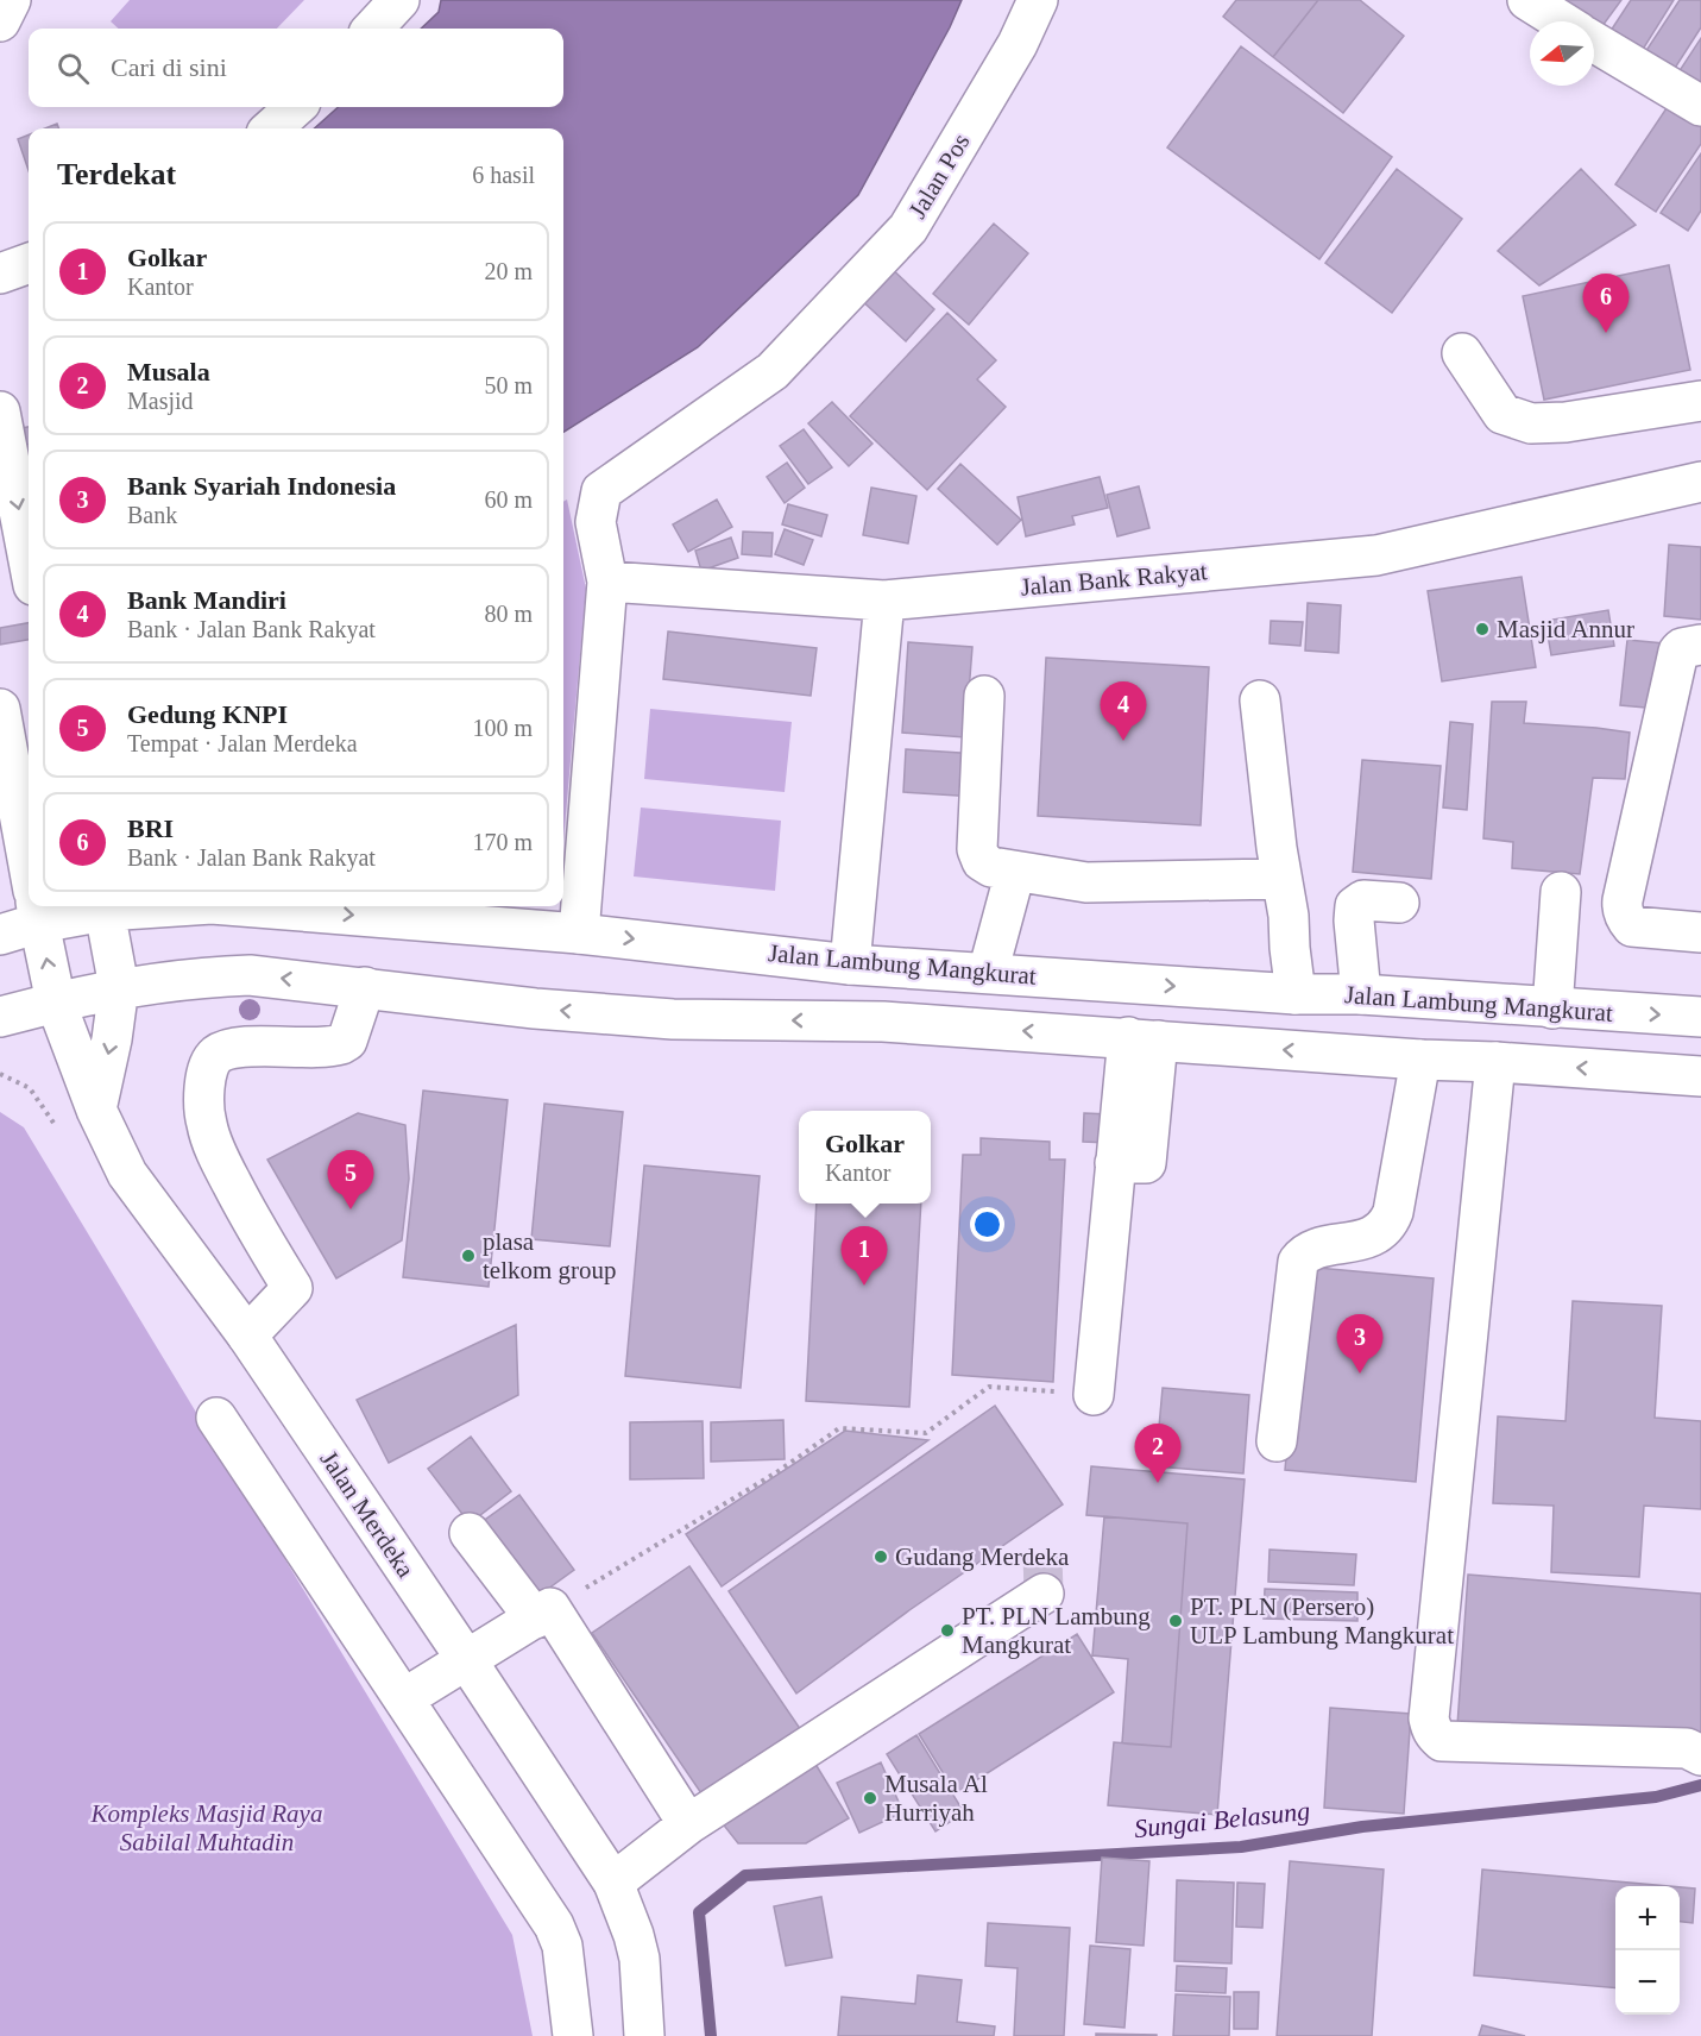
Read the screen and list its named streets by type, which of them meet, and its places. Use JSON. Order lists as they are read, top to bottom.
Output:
{
  "streets": {
    "main road": [
      "Jalan Pos",
      "Jalan Bank Rakyat",
      "Jalan Lambung Mangkurat",
      "Jalan Merdeka"
    ]
  },
  "crossings": [
    ["Jalan Pos", "Jalan Bank Rakyat"],
    ["Jalan Pos", "Jalan Lambung Mangkurat"]
  ],
  "water": ["Sungai Belasung"],
  "parks": ["Kompleks Masjid Raya Sabilal Muhtadin"],
  "places": [
    "Masjid Annur",
    "plasa telkom group",
    "Gudang Merdeka",
    "PT. PLN (Persero) ULP Lambung Mangkurat",
    "PT. PLN Lambung Mangkurat",
    "Musala Al Hurriyah"
  ],
  "north": "left",
  "page": {
    "search": "Cari di sini",
    "heading": ["Terdekat", "6 hasil"],
    "list": [
      {
        "mark": "1",
        "name": "Golkar",
        "note": "Kantor",
        "value": "20 m"
      },
      {
        "mark": "2",
        "name": "Musala",
        "note": "Masjid",
        "value": "50 m"
      },
      {
        "mark": "3",
        "name": "Bank Syariah Indonesia",
        "note": "Bank",
        "value": "60 m"
      },
      {
        "mark": "4",
        "name": "Bank Mandiri",
        "note": "Bank · Jalan Bank Rakyat",
        "value": "80 m"
      },
      {
        "mark": "5",
        "name": "Gedung KNPI",
        "note": "Tempat · Jalan Merdeka",
        "value": "100 m"
      },
      {
        "mark": "6",
        "name": "BRI",
        "note": "Bank · Jalan Bank Rakyat",
        "value": "170 m"
      }
    ],
    "pins": [
      "6",
      "4",
      "5",
      "1",
      "3",
      "2"
    ],
    "popup": ["Golkar", "Kantor"],
    "map_buttons": ["+", "−"]
  }
}
